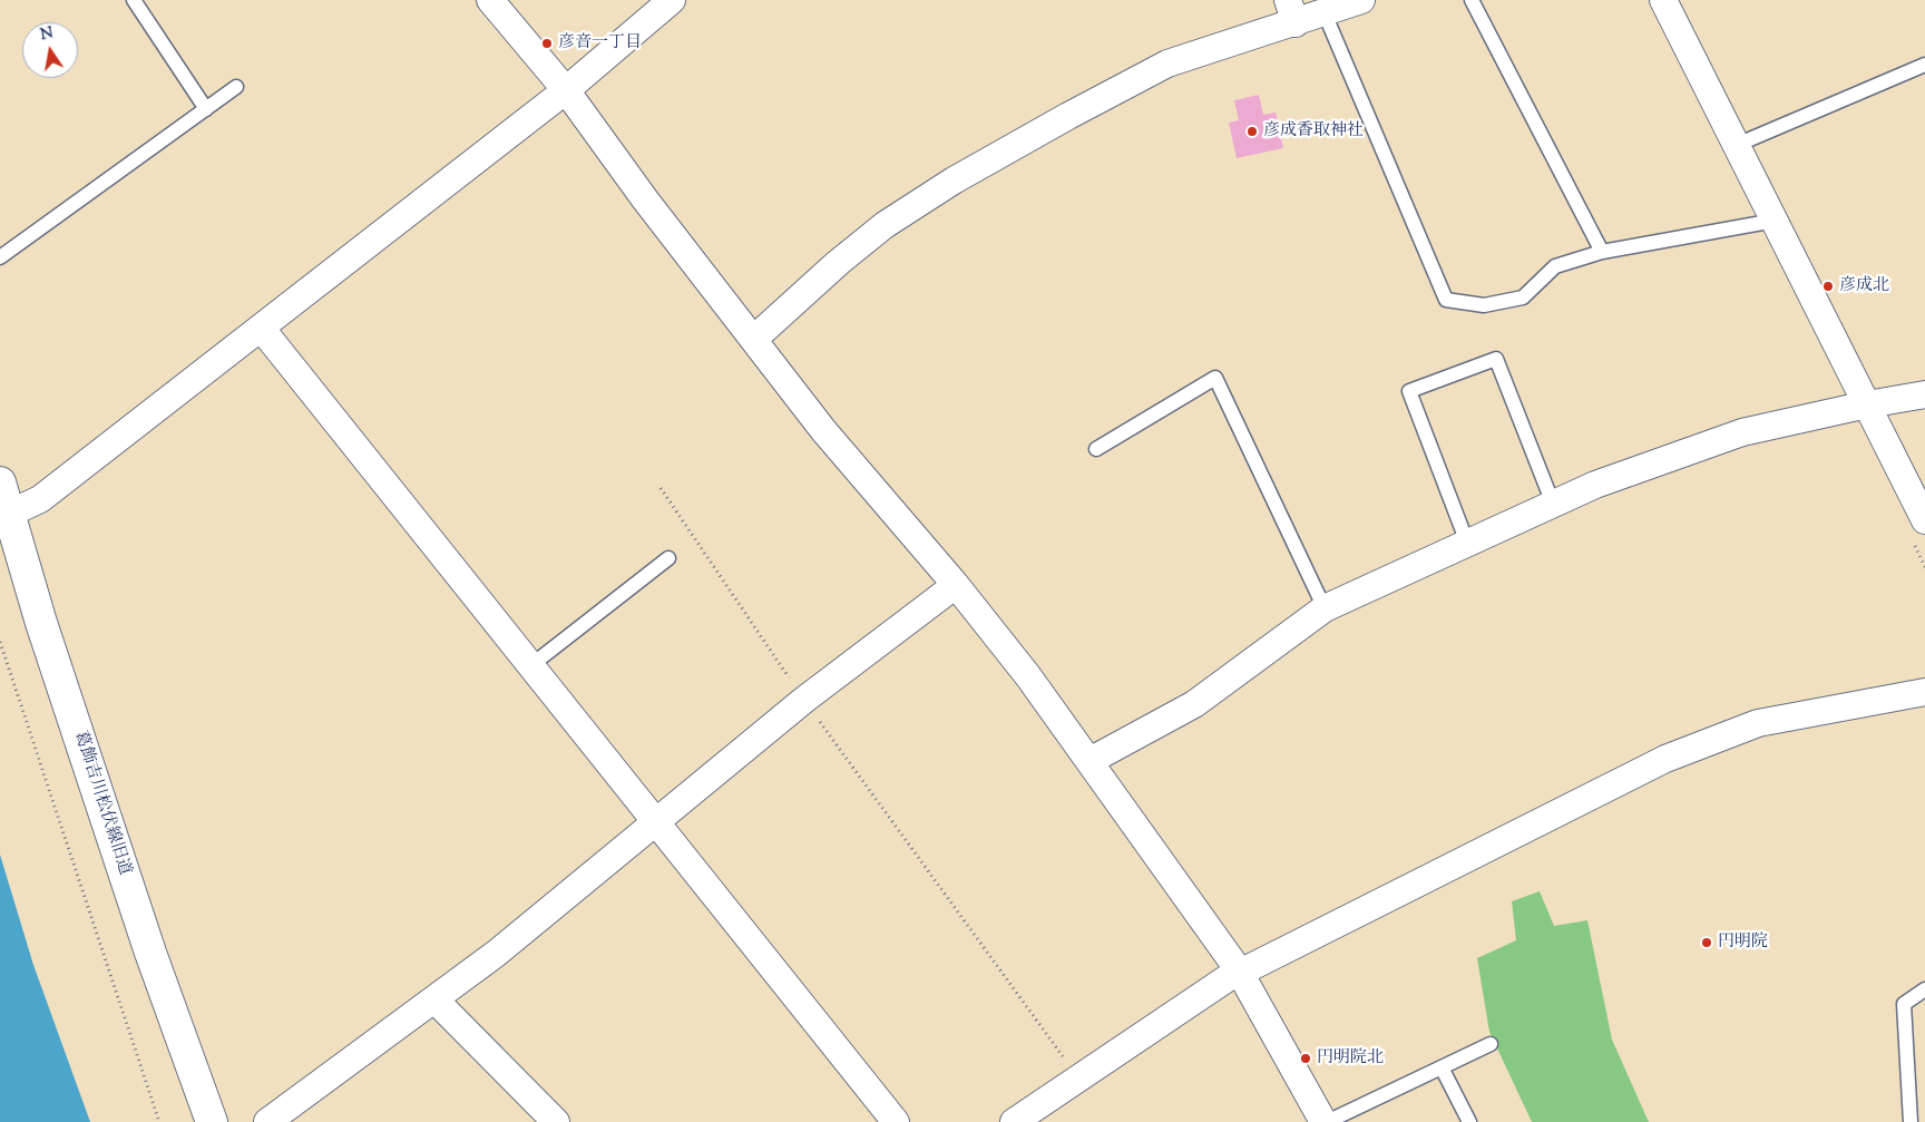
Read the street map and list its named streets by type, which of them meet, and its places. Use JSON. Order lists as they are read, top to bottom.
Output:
{
  "streets": {
    "street": ["葛飾吉川松伏線旧道"]
  },
  "places": [
    "彦音一丁目",
    "彦成香取神社",
    "彦成北",
    "円明院",
    "円明院北"
  ],
  "north": "top"
}
